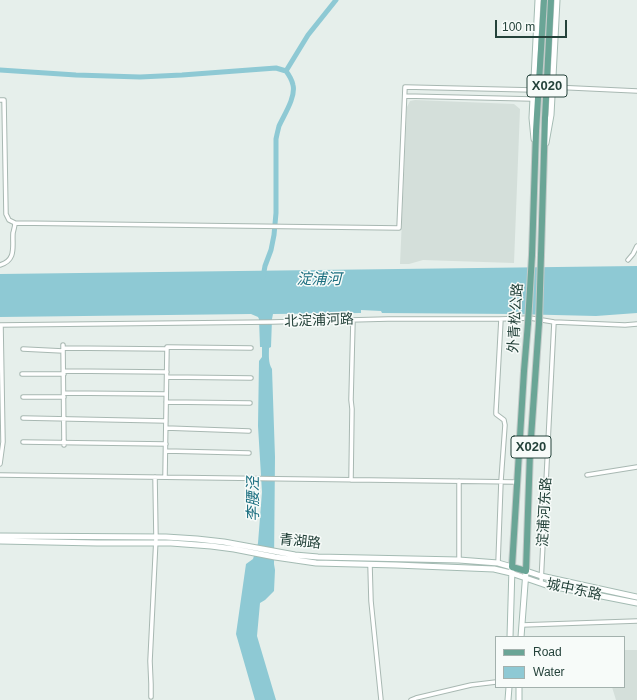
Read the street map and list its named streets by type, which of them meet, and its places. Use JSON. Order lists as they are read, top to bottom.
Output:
{
  "streets": {
    "main road": [
      "X020",
      "外青松公路",
      "青湖路",
      "城中东路"
    ],
    "street": ["北淀浦河路", "淀浦河东路"]
  },
  "crossings": [
    ["外青松公路", "青湖路"],
    ["外青松公路", "城中东路"],
    ["北淀浦河路", "淀浦河东路"],
    ["淀浦河东路", "城中东路"],
    ["青湖路", "城中东路"]
  ],
  "water": ["淀浦河", "李腰泾"],
  "legend": ["Road", "Water"],
  "scale_bar": "100 m"
}
